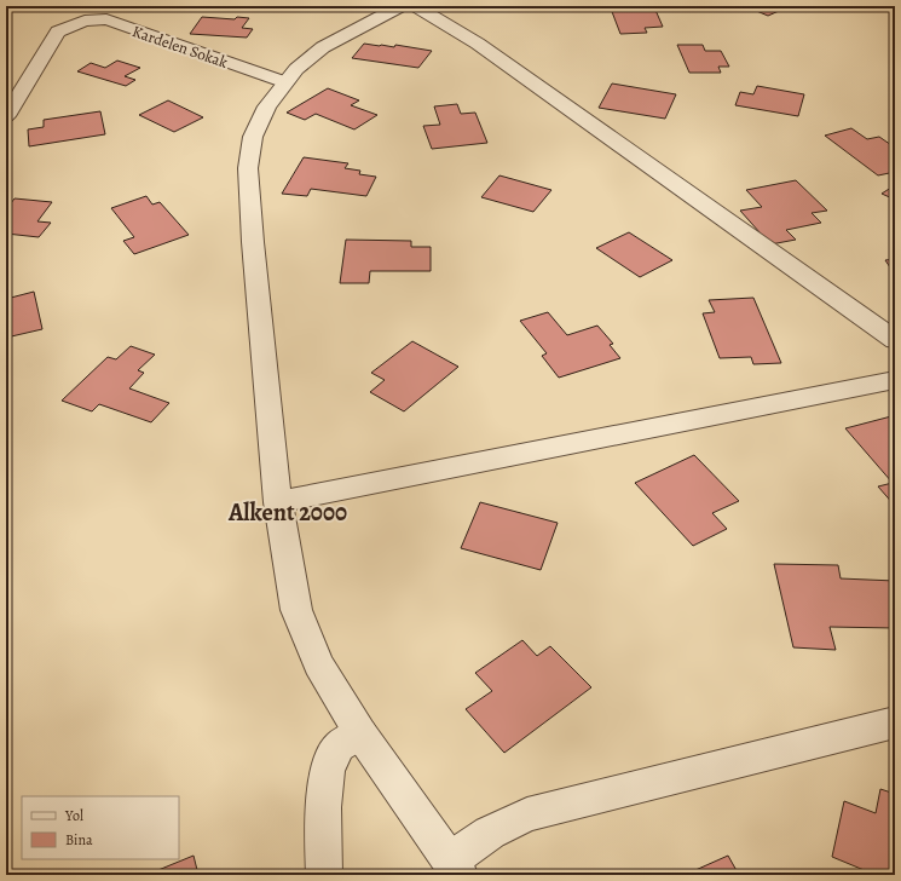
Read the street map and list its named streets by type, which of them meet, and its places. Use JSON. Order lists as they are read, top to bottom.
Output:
{
  "streets": {
    "street": ["Kardelen Sokak"]
  },
  "districts": ["Alkent 2000"],
  "legend": ["Yol", "Bina"]
}
